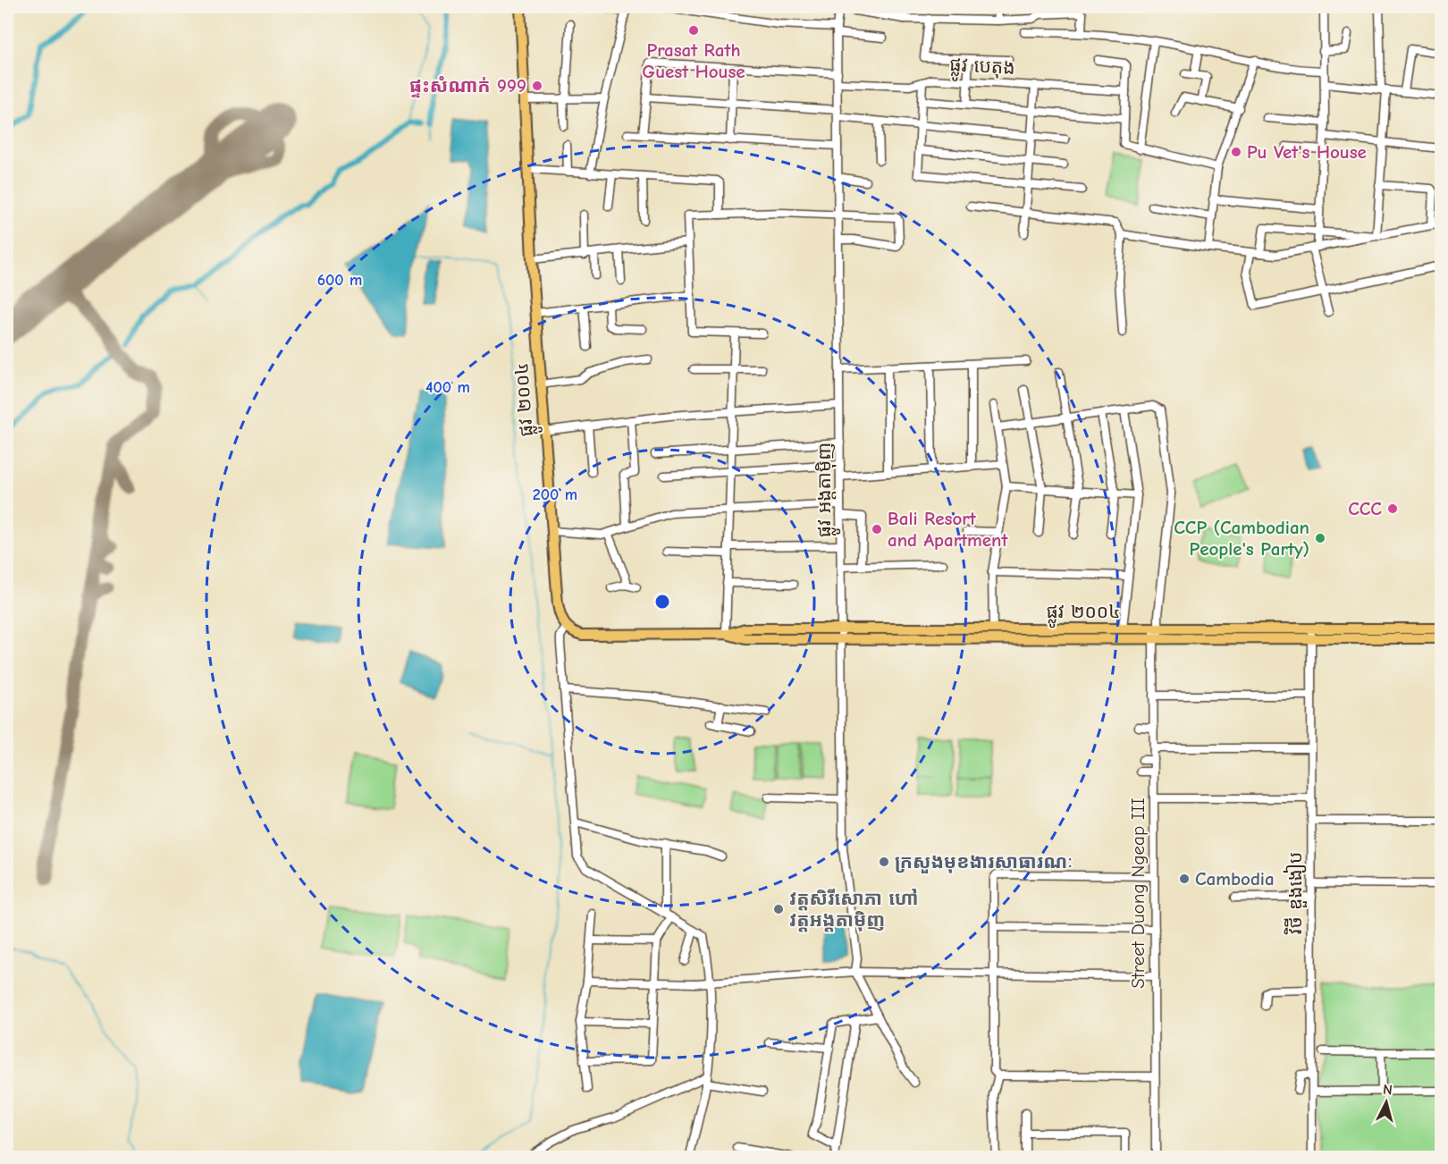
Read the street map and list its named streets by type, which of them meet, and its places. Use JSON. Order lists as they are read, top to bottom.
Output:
{
  "streets": {
    "main road": ["ផ្លូវ ២០០៤"],
    "street": [
      "ផ្លូវ បេតុង",
      "ផ្លូវ អង្តតាម៉ិញ",
      "Street Duong Ngeap III",
      "វិថី ឌួងងៀប"
    ]
  },
  "crossings": [
    ["ផ្លូវ បេតុង", "ផ្លូវ អង្តតាម៉ិញ"],
    ["ផ្លូវ ២០០៤", "ផ្លូវ អង្តតាម៉ិញ"],
    ["ផ្លូវ ២០០៤", "Street Duong Ngeap III"],
    ["ផ្លូវ ២០០៤", "វិថី ឌួងងៀប"]
  ],
  "places": [
    "Prasat Rath Guest House",
    "ផ្ទះសំណាក់ 999",
    "Pu Vet's House",
    "CCC",
    "Bali Resort and Apartment",
    "CCP (Cambodian People's Party)",
    "ក្រសួងមុខងារសាធារណៈ",
    "Cambodia",
    "វត្តសិរីសោភា ហៅ វត្តអង្តតាម៉ិញ"
  ],
  "north": "top",
  "rings": ["600 m", "400 m", "200 m"]
}
